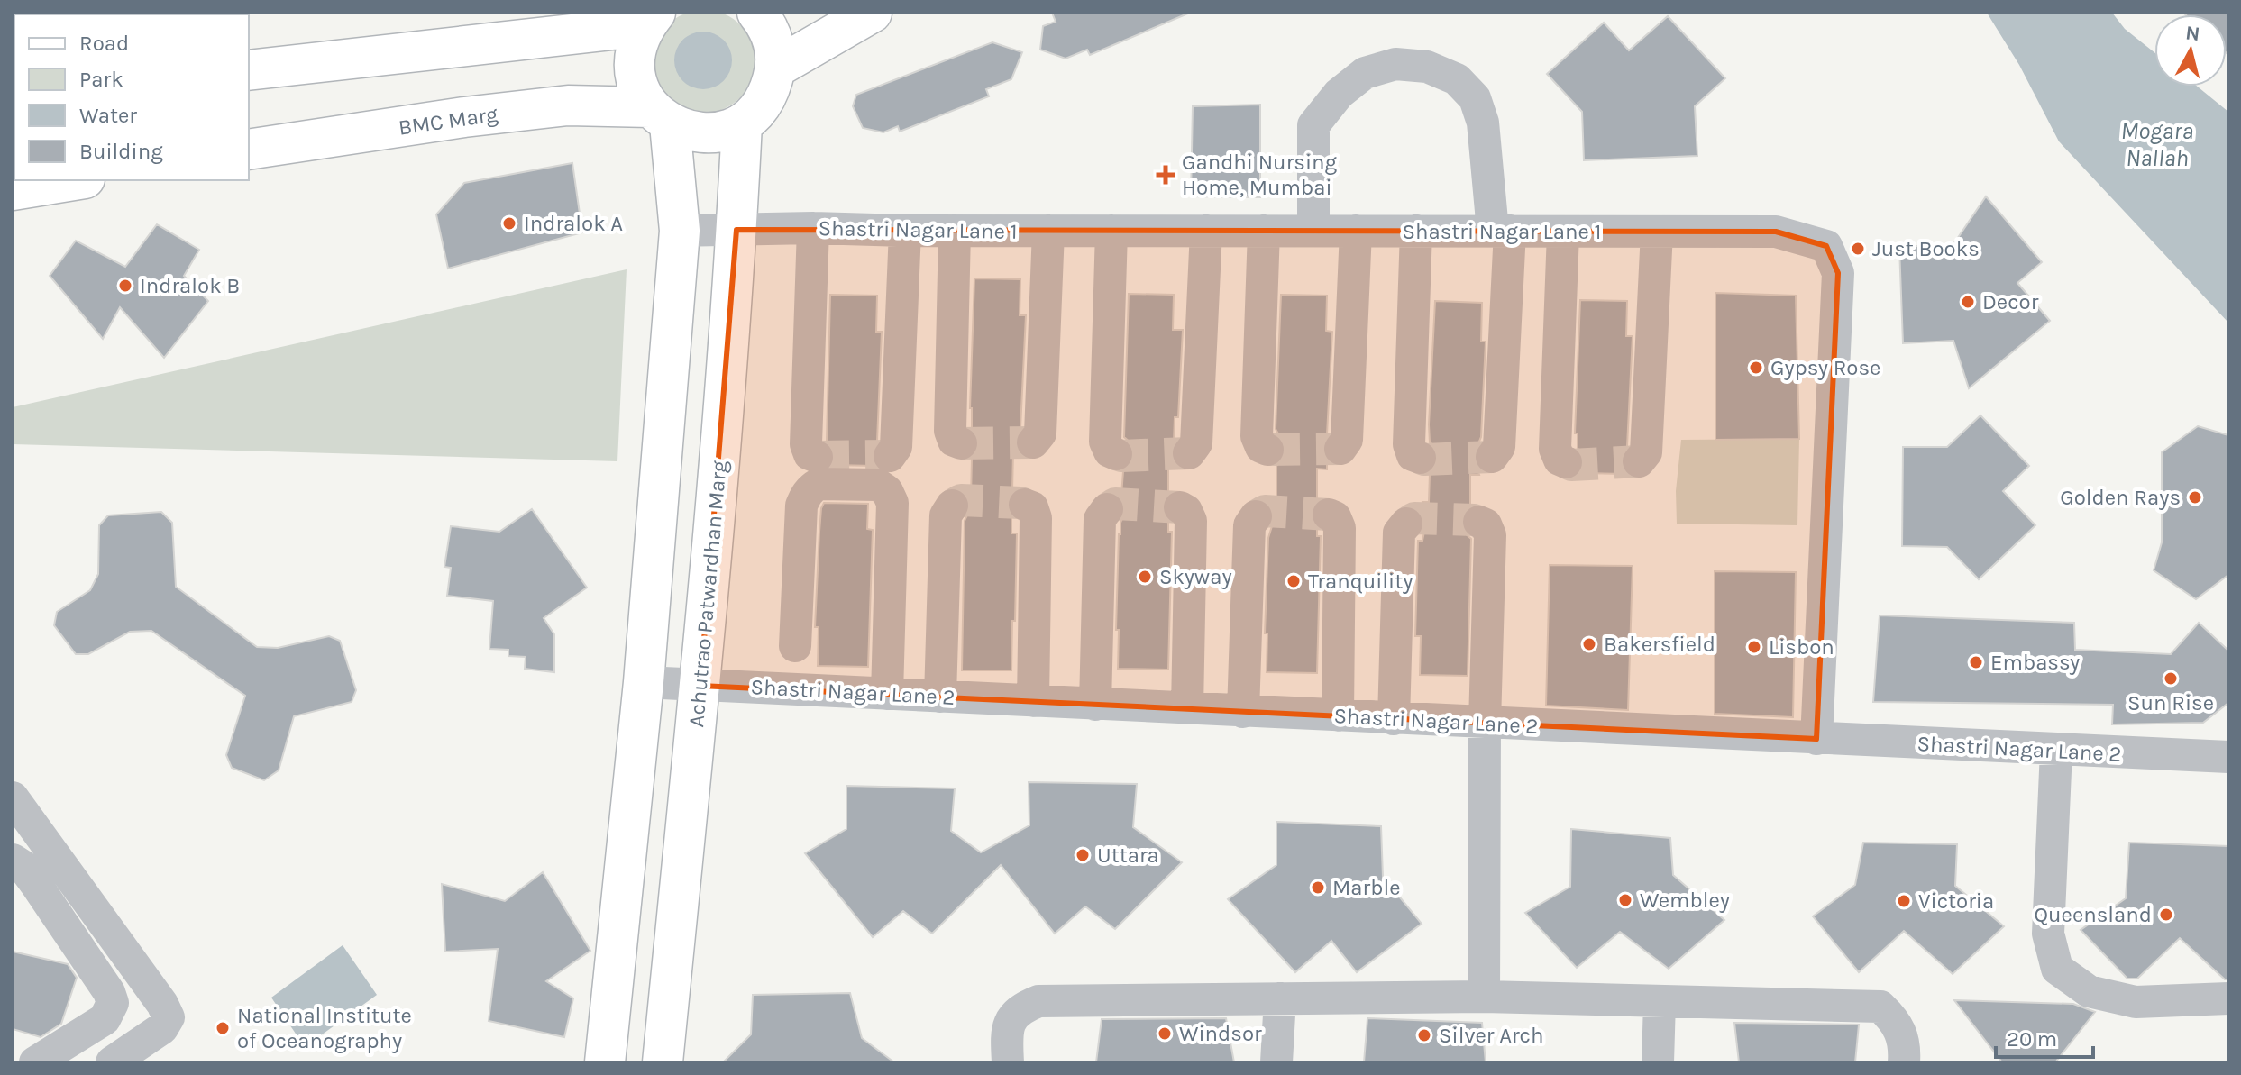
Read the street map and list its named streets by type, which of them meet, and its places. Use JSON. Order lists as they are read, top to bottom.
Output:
{
  "streets": {
    "main road": ["BMC Marg", "Achutrao Patwardhan Marg"],
    "street": ["Shastri Nagar Lane 1", "Shastri Nagar Lane 2"]
  },
  "crossings": [
    ["BMC Marg", "Achutrao Patwardhan Marg"],
    ["Shastri Nagar Lane 1", "Achutrao Patwardhan Marg"],
    ["Shastri Nagar Lane 1", "Shastri Nagar Lane 2"],
    ["Achutrao Patwardhan Marg", "Shastri Nagar Lane 2"]
  ],
  "water": ["Mogara Nallah"],
  "places": {
    "health": ["Gandhi Nursing Home, Mumbai"],
    "other": [
      "Indralok A",
      "Just Books",
      "Indralok B",
      "Decor",
      "Gypsy Rose",
      "Golden Rays",
      "Skyway",
      "Tranquility",
      "Bakersfield",
      "Lisbon",
      "Embassy",
      "Sun Rise",
      "Uttara",
      "Marble",
      "Wembley",
      "Victoria",
      "Queensland",
      "National Institute of Oceanography",
      "Windsor",
      "Silver Arch"
    ]
  },
  "legend": [
    "Road",
    "Park",
    "Water",
    "Building"
  ],
  "scale_bar": "20 m",
  "north": "top"
}
